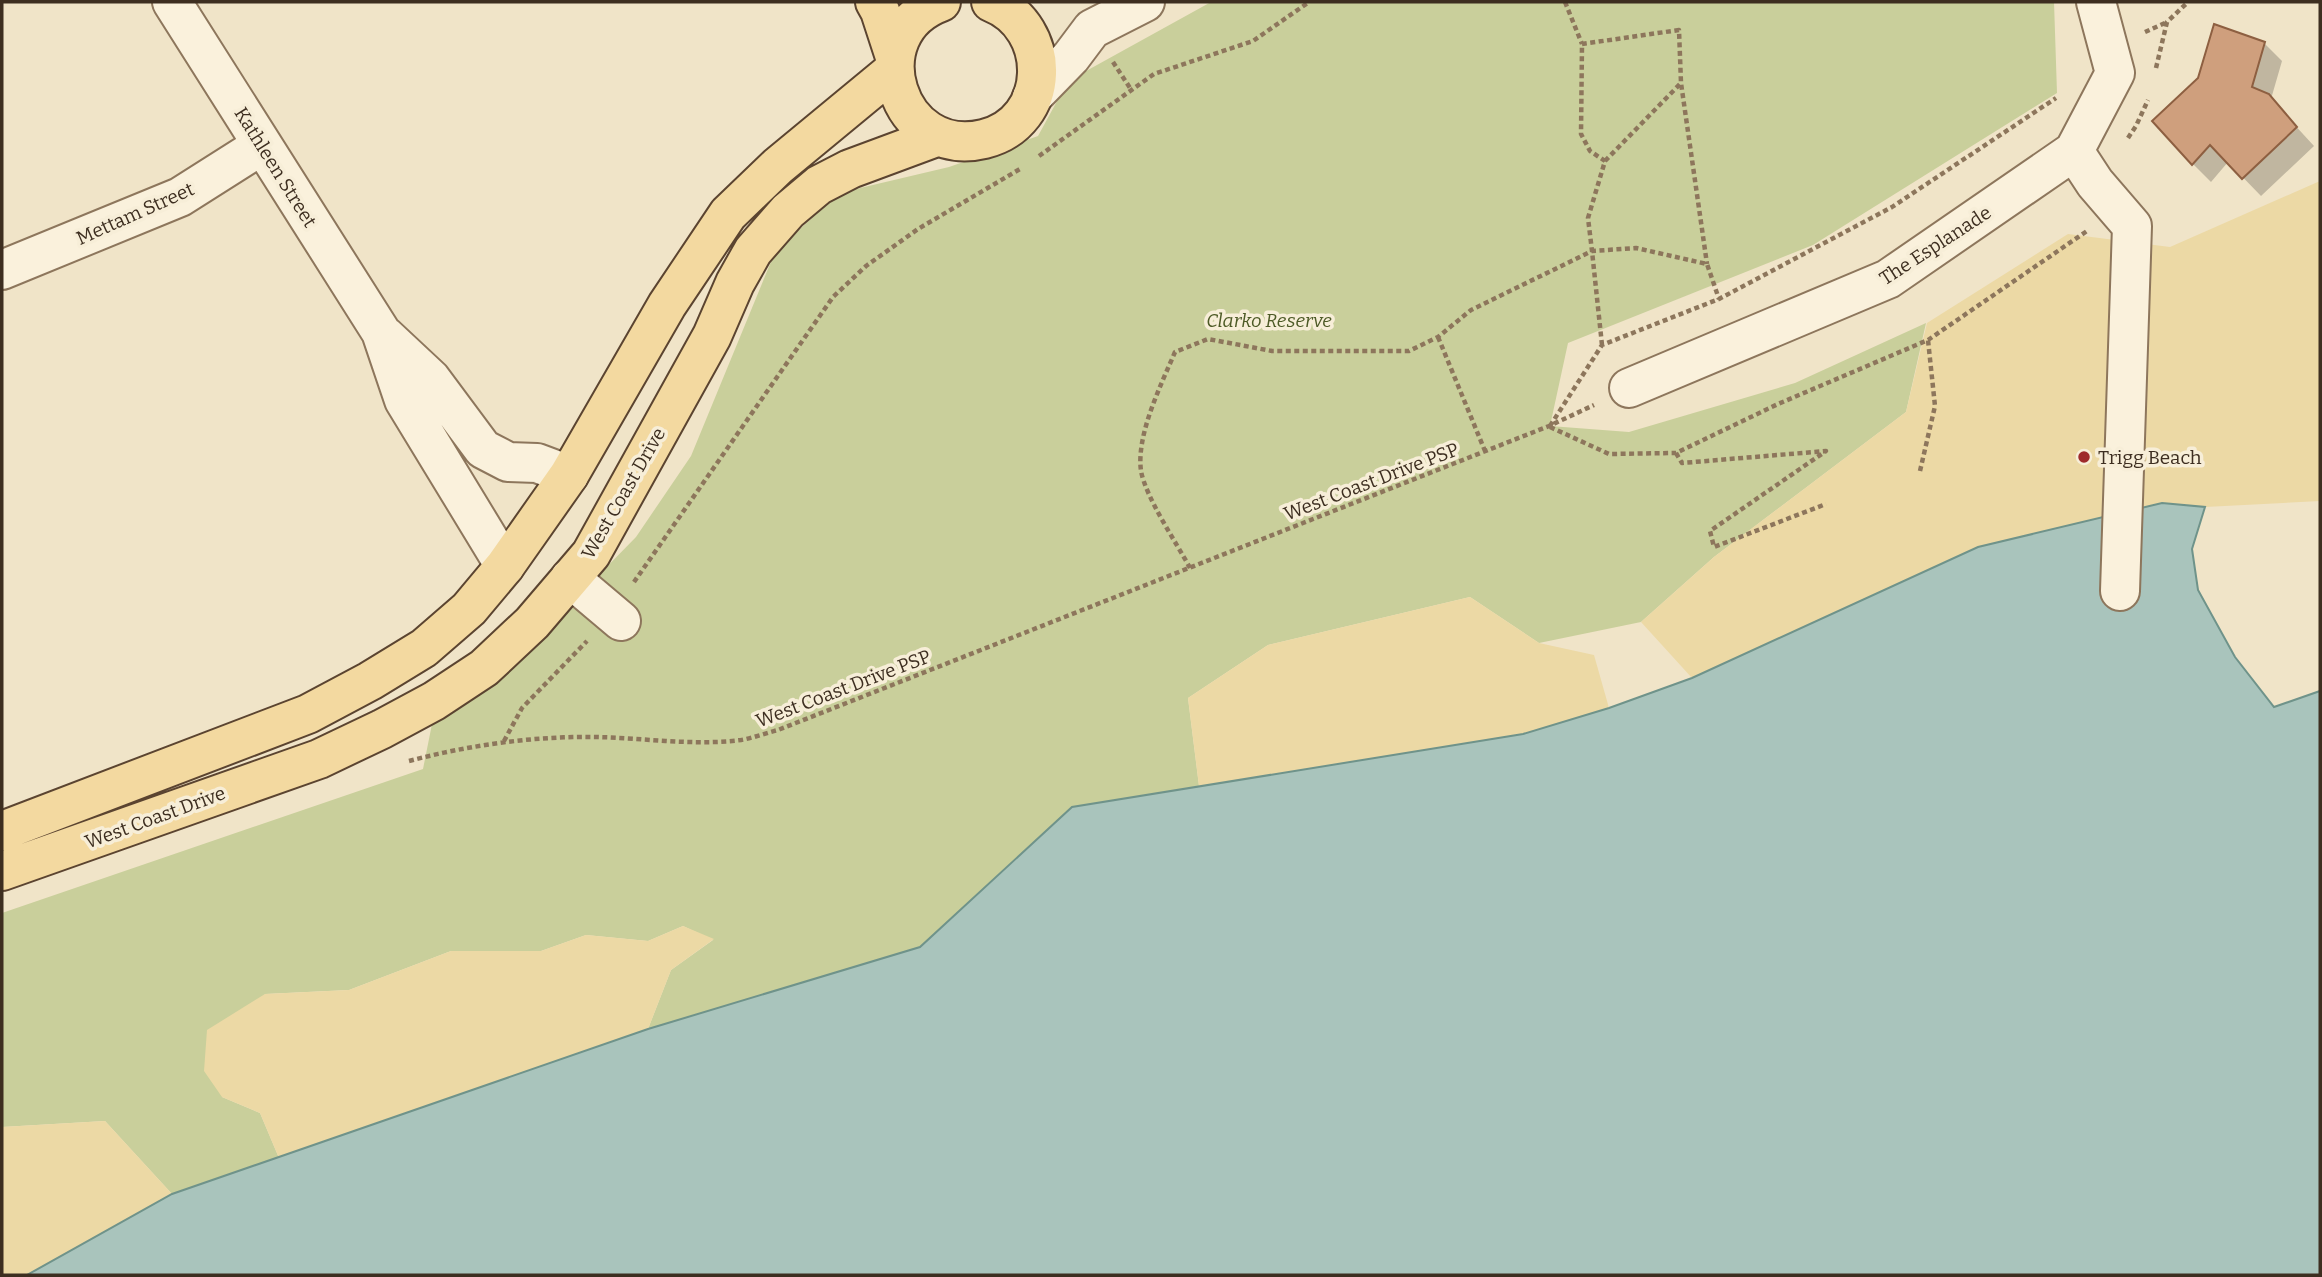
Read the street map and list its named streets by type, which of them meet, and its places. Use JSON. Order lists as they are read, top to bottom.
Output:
{
  "streets": {
    "main road": ["West Coast Drive"],
    "street": ["Kathleen Street", "Mettam Street", "The Esplanade"],
    "path": ["West Coast Drive PSP"]
  },
  "crossings": [
    ["Kathleen Street", "Mettam Street"],
    ["Kathleen Street", "West Coast Drive"],
    ["The Esplanade", "West Coast Drive PSP"]
  ],
  "parks": ["Clarko Reserve"],
  "places": ["Trigg Beach"]
}
